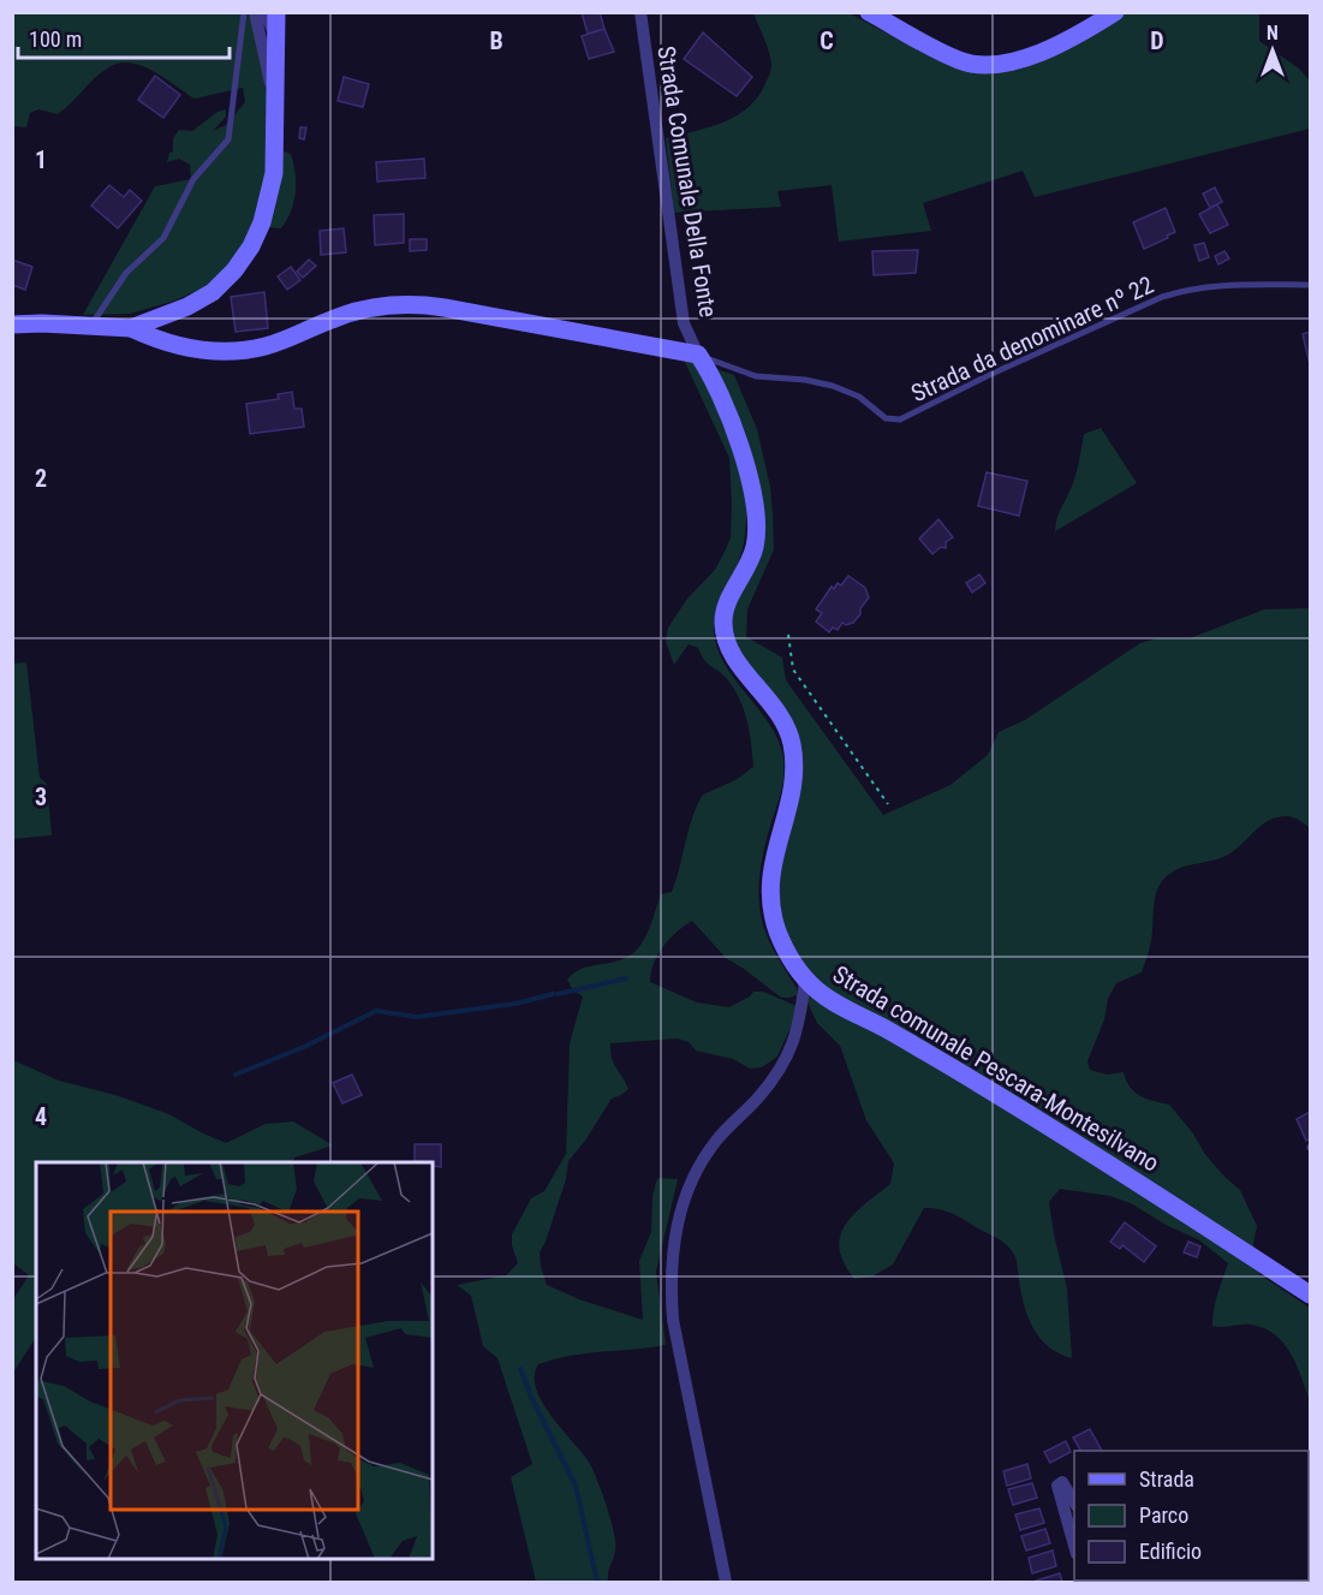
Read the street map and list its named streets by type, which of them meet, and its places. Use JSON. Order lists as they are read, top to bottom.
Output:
{
  "streets": {
    "street": ["Strada Comunale Della Fonte", "Strada comunale Pescara-Montesilvano"],
    "lane": ["Strada da denominare nº 22"]
  },
  "crossings": [
    ["Strada Comunale Della Fonte", "Strada da denominare nº 22"],
    ["Strada Comunale Della Fonte", "Strada comunale Pescara-Montesilvano"],
    ["Strada da denominare nº 22", "Strada comunale Pescara-Montesilvano"]
  ],
  "legend": ["Strada", "Parco", "Edificio"],
  "scale_bar": "100 m",
  "north": "top",
  "grid": {
    "columns": ["B", "C", "D"],
    "rows": [
      "1",
      "2",
      "3",
      "4"
    ]
  }
}
